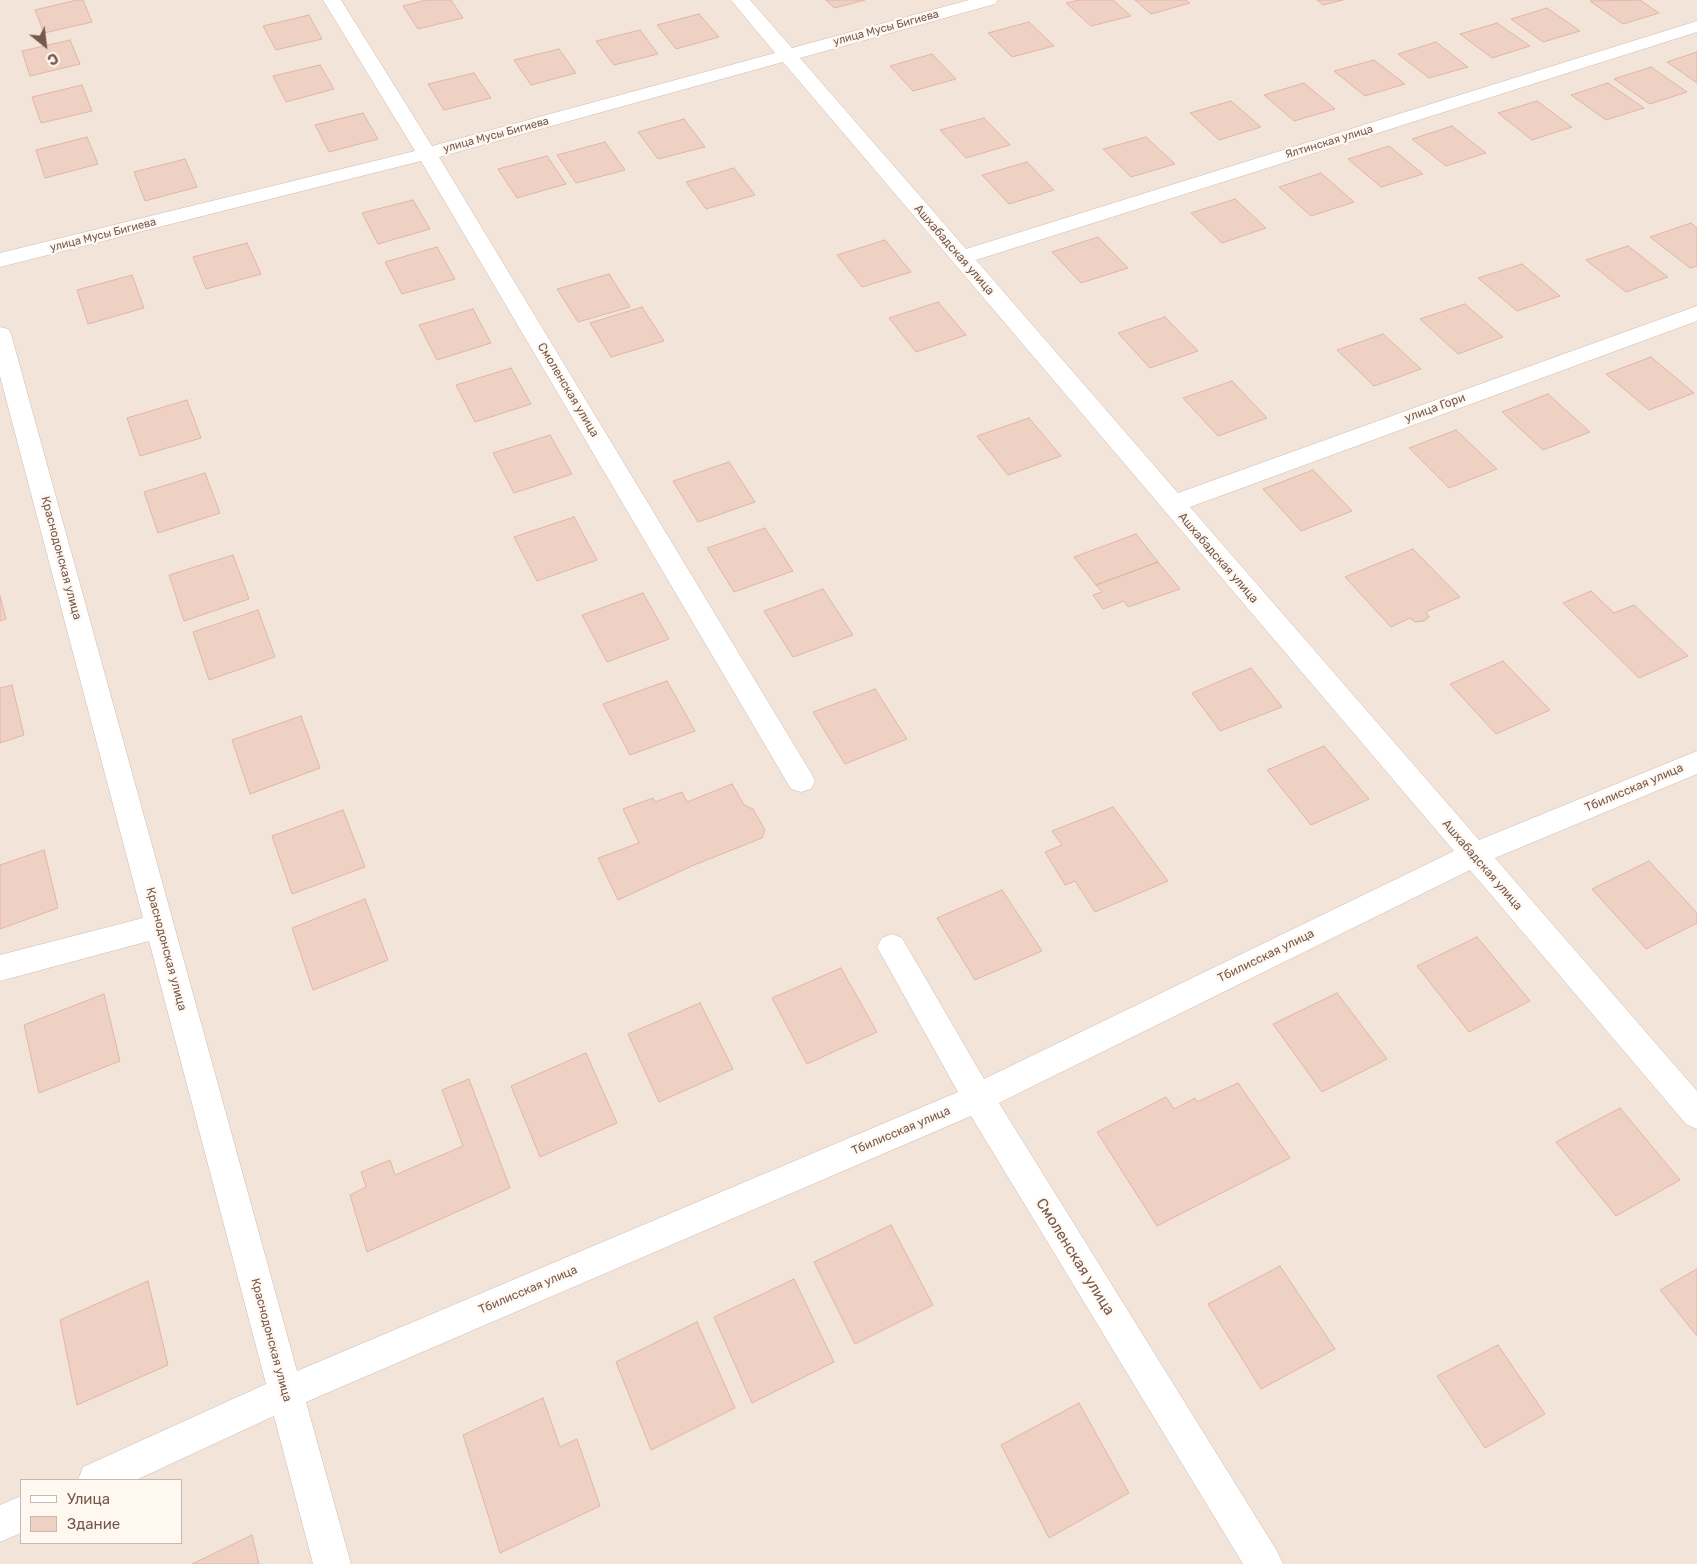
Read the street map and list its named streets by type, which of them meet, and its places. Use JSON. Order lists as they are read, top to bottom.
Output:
{
  "streets": {
    "street": [
      "улица Мусы Бигиева",
      "Ялтинская улица",
      "Ашхабадская улица",
      "Смоленская улица",
      "улица Гори",
      "Краснодонская улица",
      "Тбилисская улица"
    ]
  },
  "crossings": [
    ["улица Мусы Бигиева", "Ашхабадская улица"],
    ["улица Мусы Бигиева", "Смоленская улица"],
    ["Ялтинская улица", "Ашхабадская улица"],
    ["Ашхабадская улица", "улица Гори"],
    ["Ашхабадская улица", "Тбилисская улица"],
    ["Смоленская улица", "Тбилисская улица"],
    ["Краснодонская улица", "Тбилисская улица"]
  ],
  "legend": ["Улица", "Здание"],
  "north": "bottom right"
}
